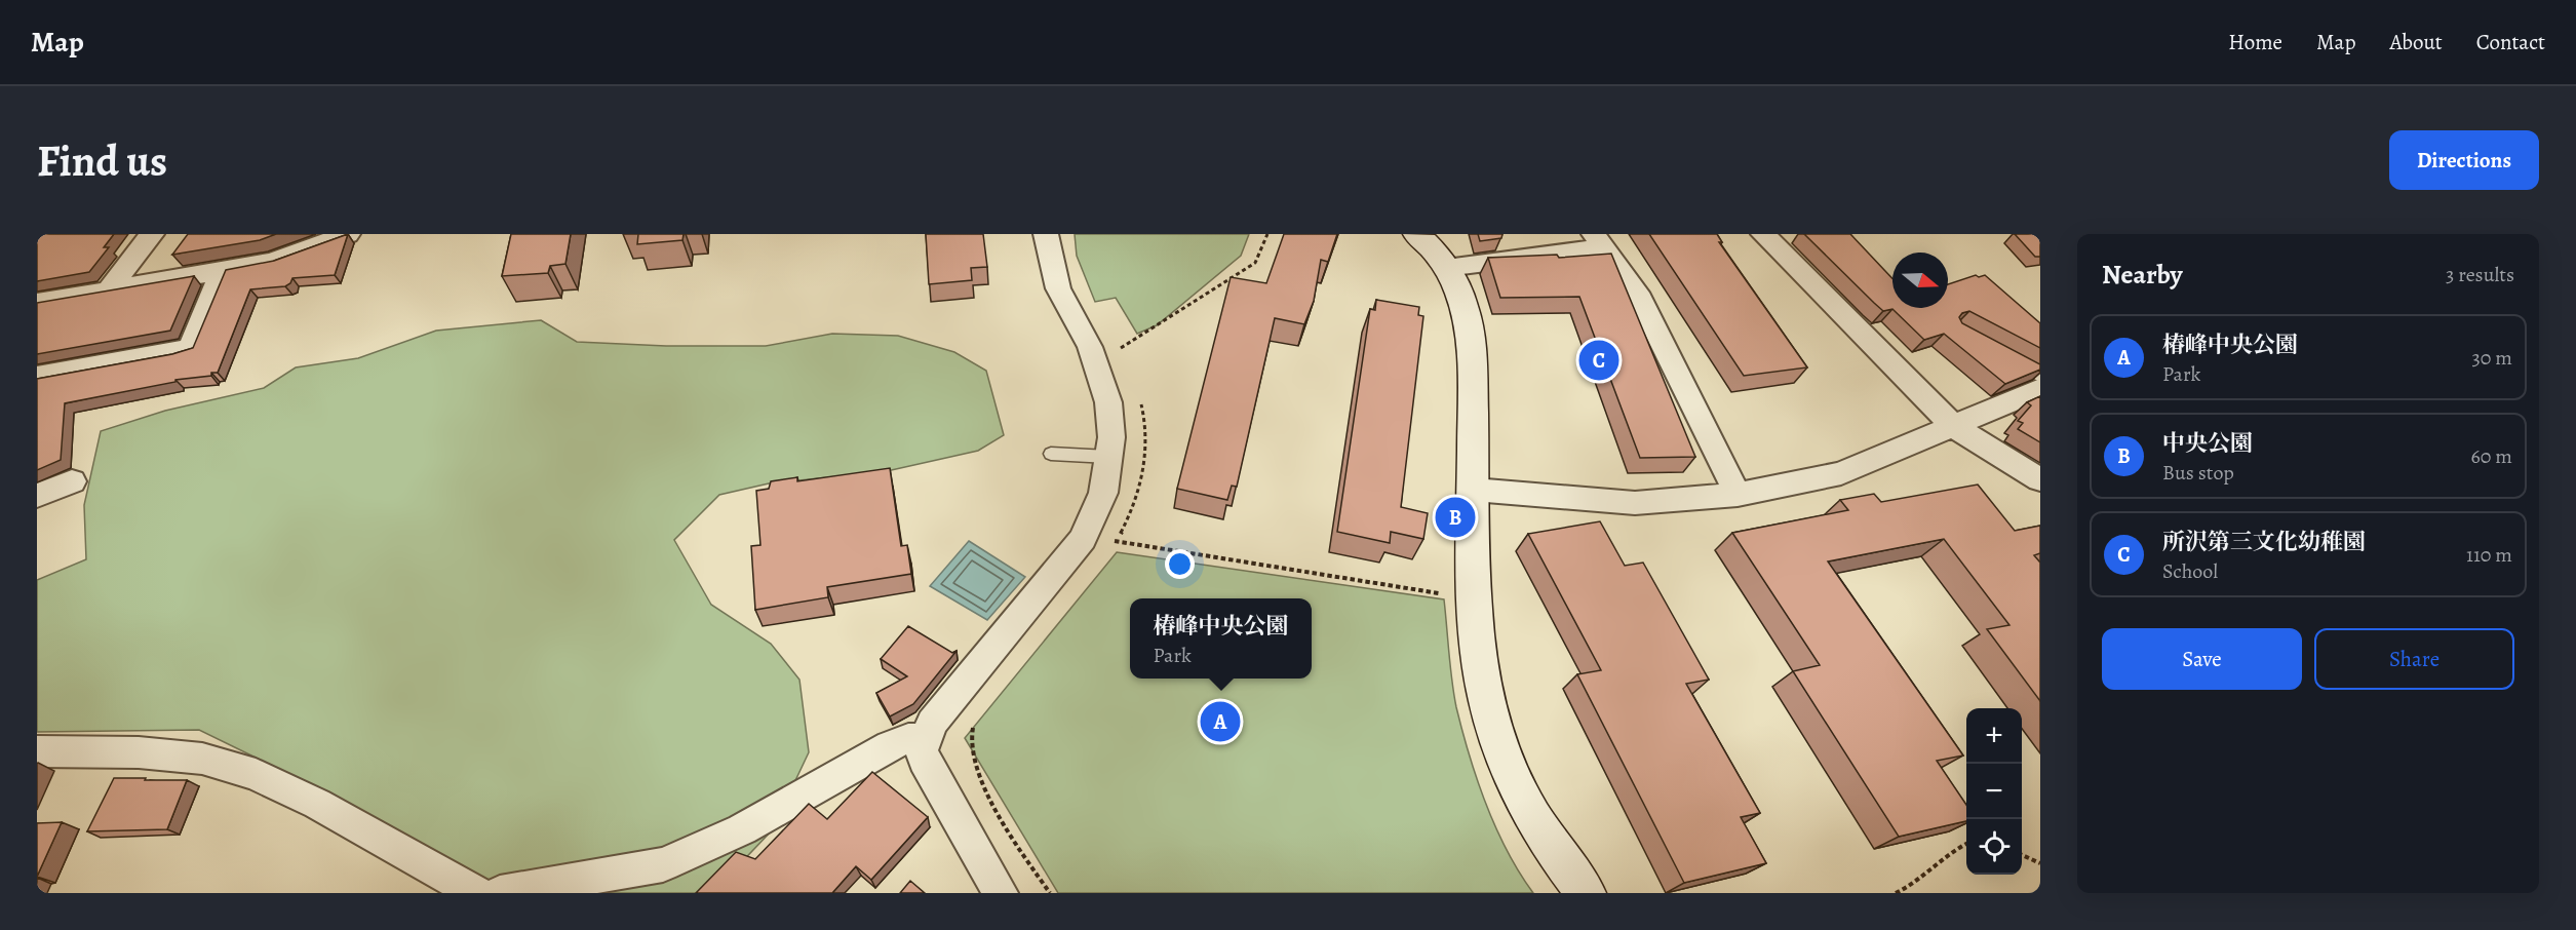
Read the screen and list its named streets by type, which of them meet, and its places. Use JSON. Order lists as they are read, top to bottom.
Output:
{
  "north": "right",
  "page": {
    "header": "Map",
    "nav": [
      "Home",
      "Map",
      "About",
      "Contact"
    ],
    "buttons": [
      "Directions",
      ["Save", "Share"]
    ],
    "title": "Find us",
    "heading": ["Nearby", "3 results"],
    "list": [
      {
        "mark": "A",
        "name": "椿峰中央公園",
        "note": "Park",
        "value": "30 m"
      },
      {
        "mark": "B",
        "name": "中央公園",
        "note": "Bus stop",
        "value": "60 m"
      },
      {
        "mark": "C",
        "name": "所沢第三文化幼稚園",
        "note": "School",
        "value": "110 m"
      }
    ],
    "pins": ["C", "B", "A"],
    "popup": ["椿峰中央公園", "Park"],
    "map_buttons": ["+", "−"]
  }
}
